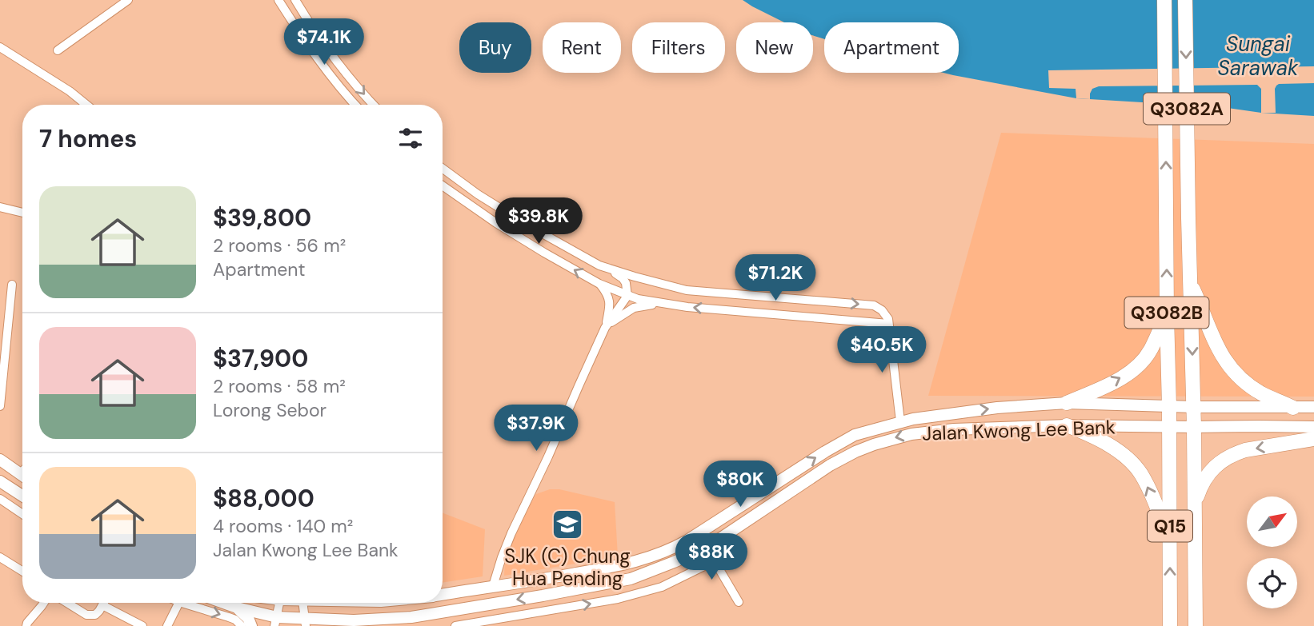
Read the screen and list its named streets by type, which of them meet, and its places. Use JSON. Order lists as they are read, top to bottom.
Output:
{
  "streets": {
    "highway": ["Q3082A", "Q3082B", "Q15"],
    "main road": ["Jalan Kwong Lee Bank"]
  },
  "crossings": [
    ["Q3082A", "Jalan Kwong Lee Bank"],
    ["Q3082A", "Q15"],
    ["Q3082B", "Jalan Kwong Lee Bank"],
    ["Q3082B", "Q15"],
    ["Jalan Kwong Lee Bank", "Q15"]
  ],
  "water": ["Sungai Sarawak"],
  "places": {
    "school or university": ["SJK (C) Chung Hua Pending"]
  },
  "north": "top right",
  "page": {
    "price": [
      "$74.1K",
      "$39.8K",
      "$71.2K",
      "$40.5K",
      "$37.9K",
      "$80K",
      "$88K"
    ],
    "chip": [
      "Buy",
      "Rent",
      "Filters",
      "New",
      "Apartment"
    ],
    "heading": "7 homes",
    "list": [
      {
        "name": "$39,800",
        "note": "2 rooms · 56 m² · Apartment"
      },
      {
        "name": "$37,900",
        "note": "2 rooms · 58 m² · Lorong Sebor"
      },
      {
        "name": "$88,000",
        "note": "4 rooms · 140 m² · Jalan Kwong Lee Bank"
      }
    ]
  }
}
